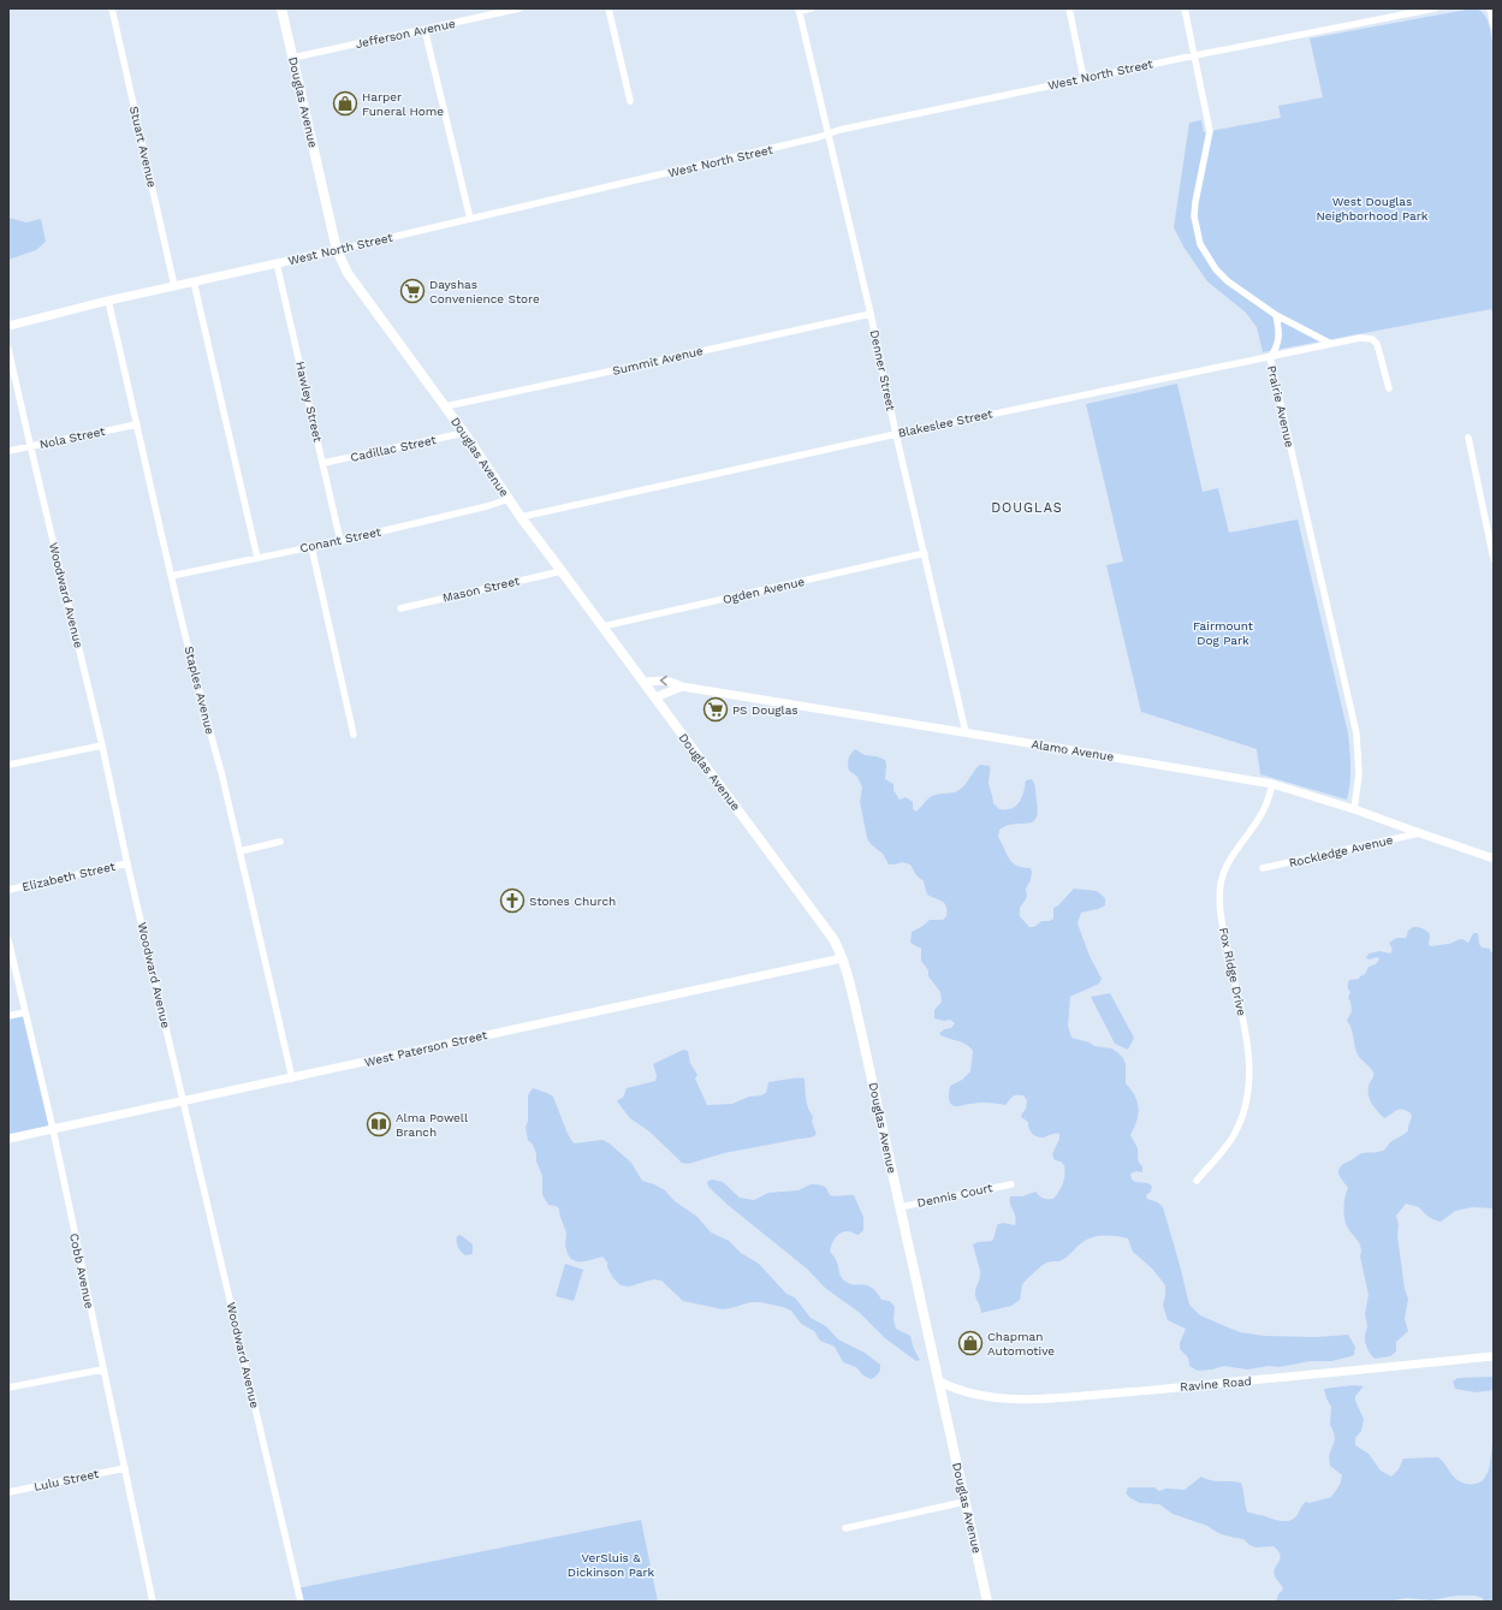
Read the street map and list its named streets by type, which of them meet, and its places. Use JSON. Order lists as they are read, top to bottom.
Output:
{
  "streets": {
    "main road": ["Douglas Avenue"],
    "street": [
      "Jefferson Avenue",
      "West North Street",
      "Stuart Avenue",
      "Summit Avenue",
      "Denner Street",
      "Hawley Street",
      "Prairie Avenue",
      "Blakeslee Street",
      "Nola Street",
      "Cadillac Street",
      "Conant Street",
      "Mason Street",
      "Ogden Avenue",
      "Woodward Avenue",
      "Staples Avenue",
      "Alamo Avenue",
      "Rockledge Avenue",
      "Elizabeth Street",
      "Fox Ridge Drive",
      "West Paterson Street",
      "Dennis Court",
      "Cobb Avenue",
      "Ravine Road",
      "Lulu Street"
    ]
  },
  "crossings": [
    ["Jefferson Avenue", "Douglas Avenue"],
    ["West North Street", "Douglas Avenue"],
    ["West North Street", "Stuart Avenue"],
    ["West North Street", "Denner Street"],
    ["West North Street", "Hawley Street"],
    ["West North Street", "Staples Avenue"],
    ["Douglas Avenue", "Summit Avenue"],
    ["Douglas Avenue", "Blakeslee Street"],
    ["Douglas Avenue", "Cadillac Street"],
    ["Douglas Avenue", "Conant Street"],
    ["Douglas Avenue", "Mason Street"],
    ["Douglas Avenue", "Ogden Avenue"],
    ["Douglas Avenue", "Alamo Avenue"],
    ["Douglas Avenue", "West Paterson Street"],
    ["Douglas Avenue", "Dennis Court"],
    ["Douglas Avenue", "Ravine Road"],
    ["Summit Avenue", "Denner Street"],
    ["Denner Street", "Blakeslee Street"],
    ["Denner Street", "Ogden Avenue"],
    ["Denner Street", "Alamo Avenue"],
    ["Hawley Street", "Cadillac Street"],
    ["Hawley Street", "Conant Street"],
    ["Prairie Avenue", "Blakeslee Street"],
    ["Prairie Avenue", "Alamo Avenue"],
    ["Nola Street", "Woodward Avenue"],
    ["Nola Street", "Staples Avenue"],
    ["Conant Street", "Staples Avenue"],
    ["Woodward Avenue", "Elizabeth Street"],
    ["Woodward Avenue", "West Paterson Street"],
    ["Staples Avenue", "West Paterson Street"],
    ["Alamo Avenue", "Rockledge Avenue"],
    ["Alamo Avenue", "Fox Ridge Drive"],
    ["West Paterson Street", "Cobb Avenue"],
    ["Cobb Avenue", "Lulu Street"]
  ],
  "districts": ["DOUGLAS"],
  "parks": ["West Douglas Neighborhood Park", "Fairmount Dog Park", "VerSluis & Dickinson Park"],
  "places": {
    "shop": ["Harper Funeral Home", "Chapman Automotive"],
    "supermarket": ["Dayshas Convenience Store", "PS Douglas"],
    "church": ["Stones Church"],
    "library": ["Alma Powell Branch"]
  }
}
